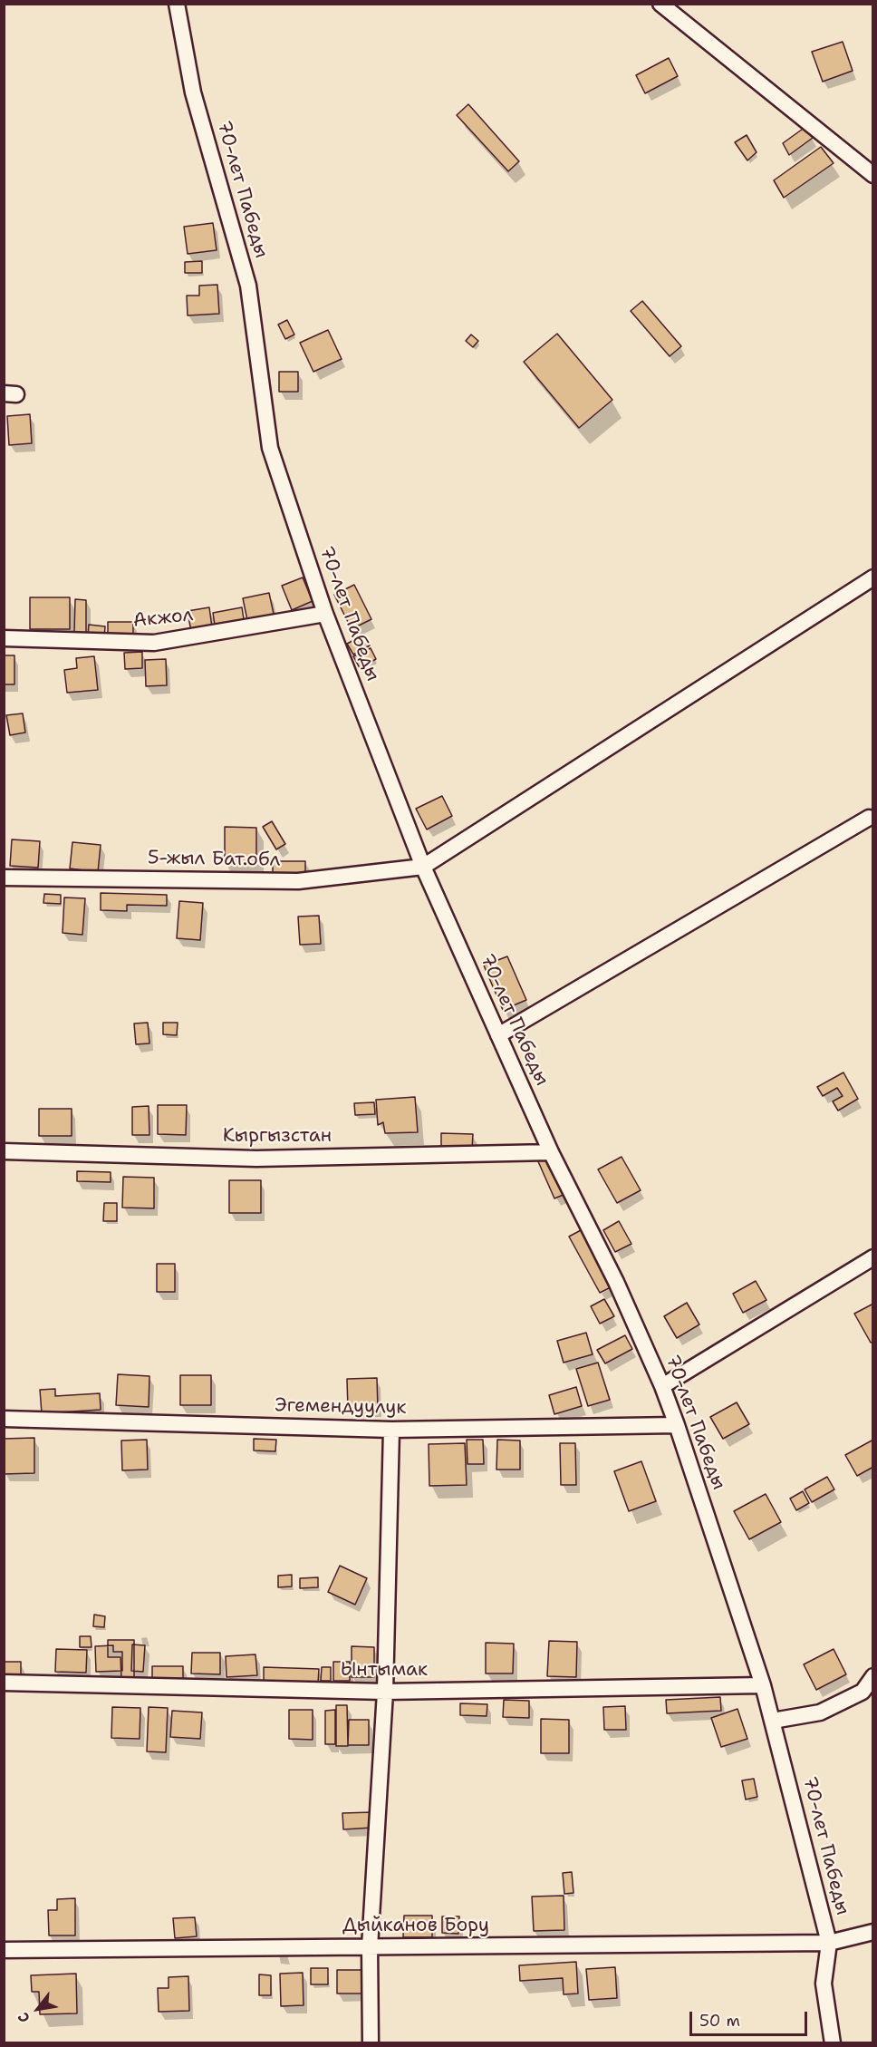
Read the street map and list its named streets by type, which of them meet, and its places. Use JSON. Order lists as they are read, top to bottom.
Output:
{
  "streets": {
    "street": [
      "70-лет Пабеды",
      "Акжол",
      "5-жыл Бат.обл",
      "Кыргызстан",
      "Эгемендуулук",
      "Ынтымак",
      "Дыйканов Бору"
    ]
  },
  "crossings": [
    ["70-лет Пабеды", "Акжол"],
    ["70-лет Пабеды", "5-жыл Бат.обл"],
    ["70-лет Пабеды", "Кыргызстан"],
    ["70-лет Пабеды", "Эгемендуулук"],
    ["70-лет Пабеды", "Ынтымак"],
    ["70-лет Пабеды", "Дыйканов Бору"]
  ],
  "scale_bar": "50 m",
  "north": "bottom left"
}
